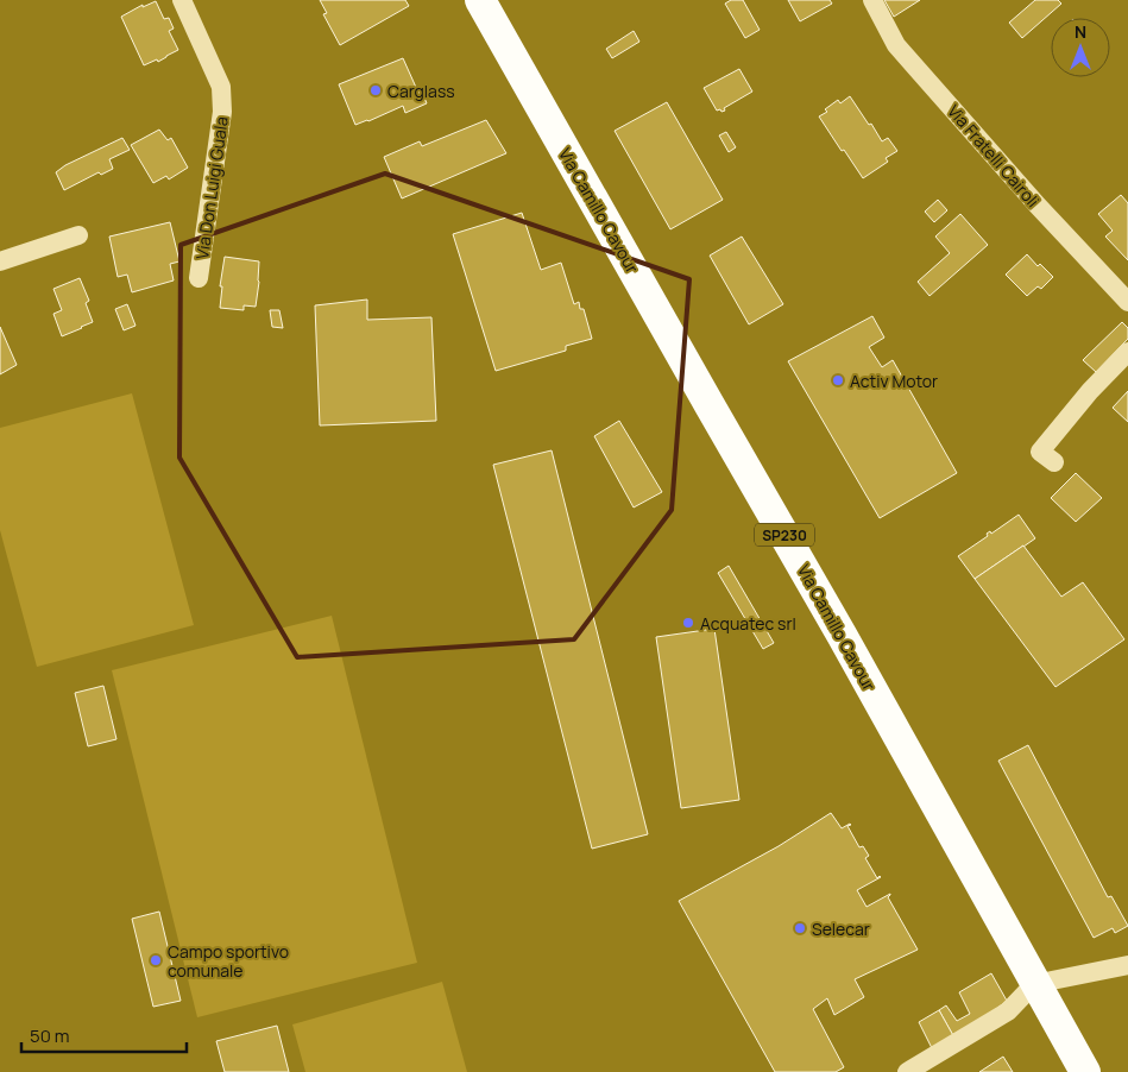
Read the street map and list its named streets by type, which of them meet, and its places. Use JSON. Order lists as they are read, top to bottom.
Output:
{
  "streets": {
    "main road": ["Via Camillo Cavour", "SP230"],
    "street": ["Via Fratelli Cairoli", "Via Don Luigi Guala"]
  },
  "places": [
    "Carglass",
    "Activ Motor",
    "Acquatec srl",
    "Selecar",
    "Campo sportivo comunale"
  ],
  "scale_bar": "50 m",
  "north": "top"
}
